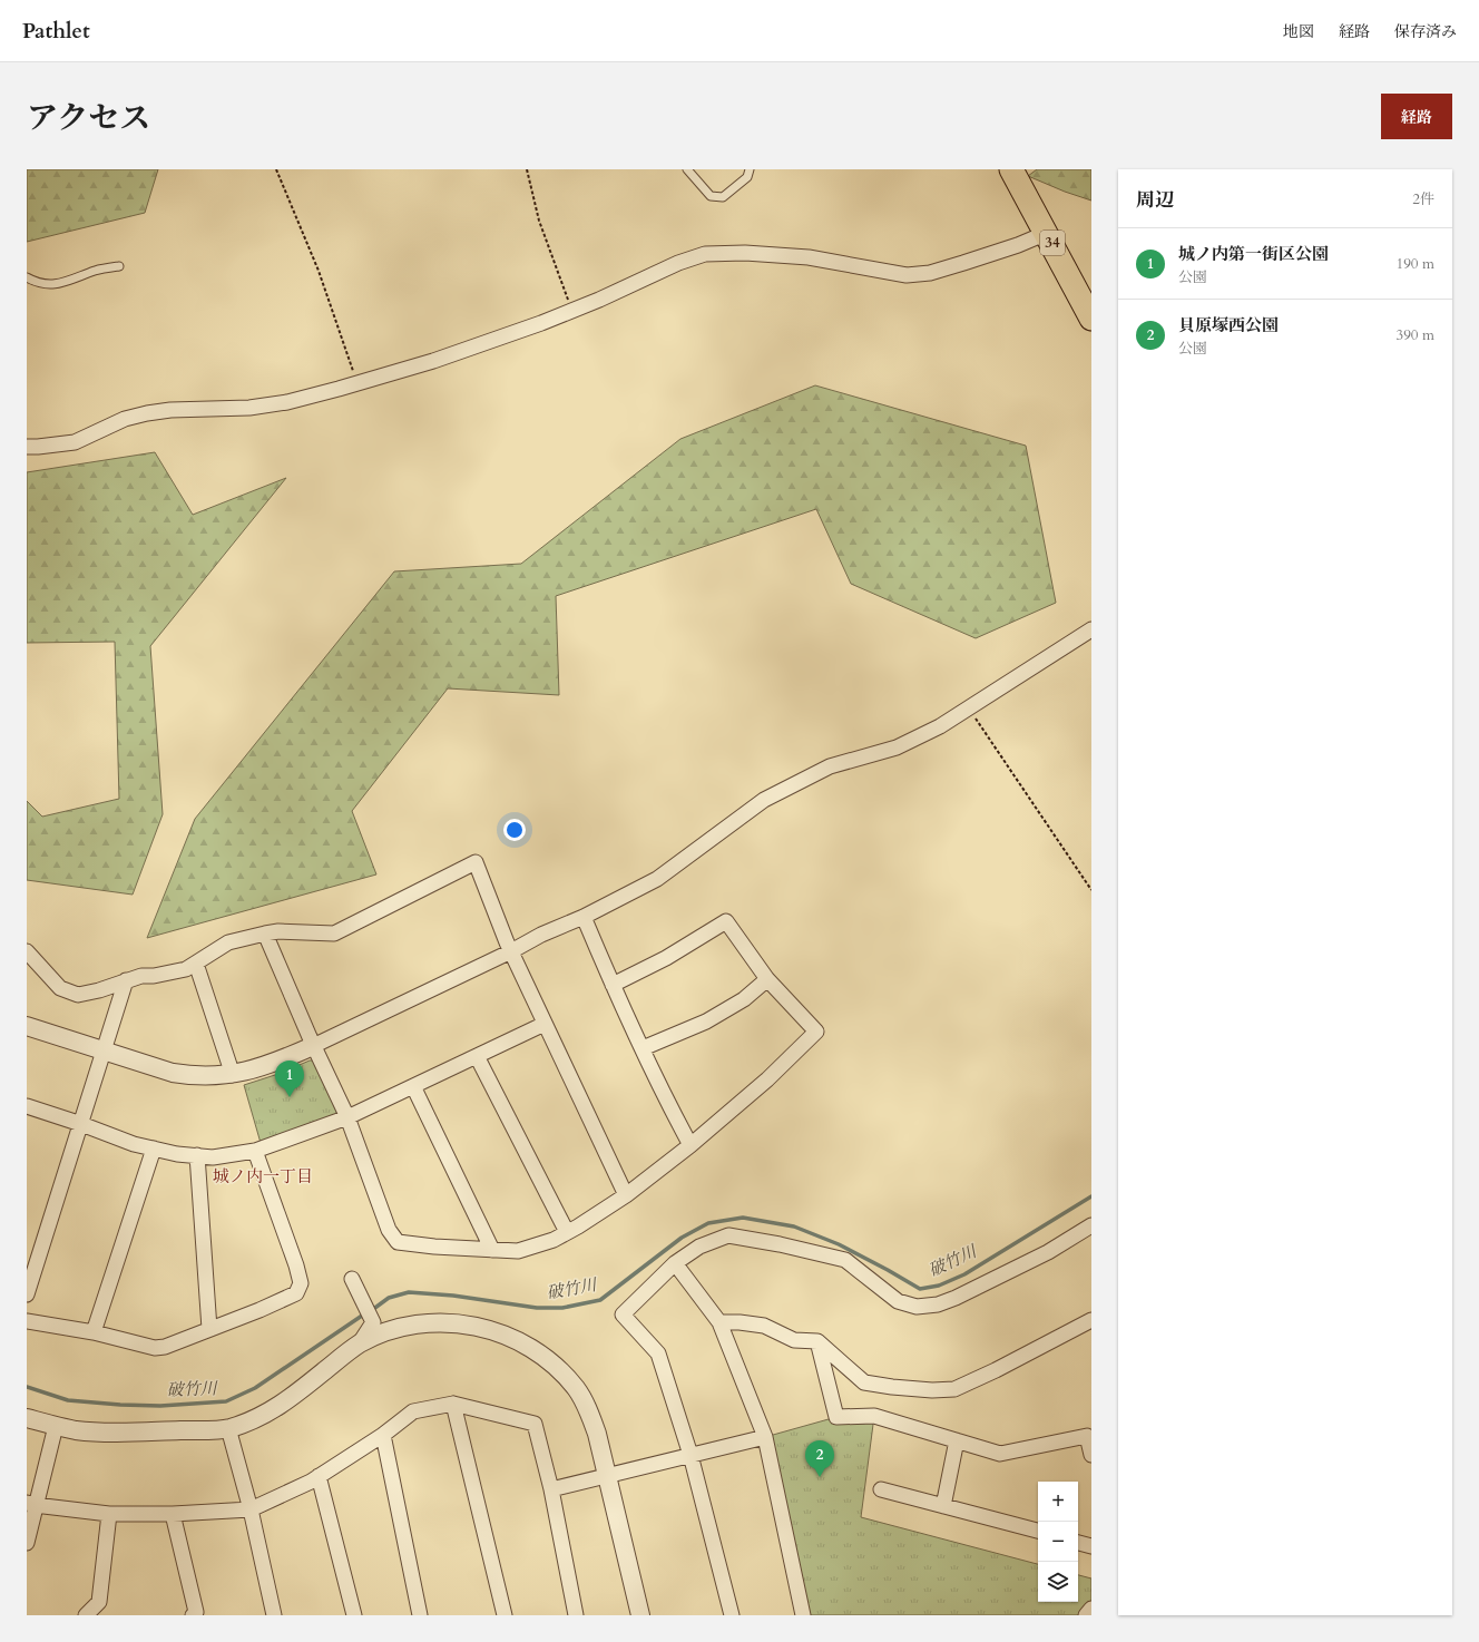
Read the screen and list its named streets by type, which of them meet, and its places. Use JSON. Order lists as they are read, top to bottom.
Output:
{
  "streets": {
    "main road": ["34"]
  },
  "districts": ["城ノ内一丁目"],
  "water": ["破竹川"],
  "page": {
    "header": "Pathlet",
    "nav": ["地図", "経路", "保存済み"],
    "title": "アクセス",
    "buttons": "経路",
    "heading": ["周辺", "2件"],
    "list": [
      {
        "mark": "1",
        "name": "城ノ内第一街区公園",
        "note": "公園",
        "value": "190 m"
      },
      {
        "mark": "2",
        "name": "貝原塚西公園",
        "note": "公園",
        "value": "390 m"
      }
    ],
    "pins": ["1", "2"],
    "map_buttons": ["+", "−"]
  }
}
